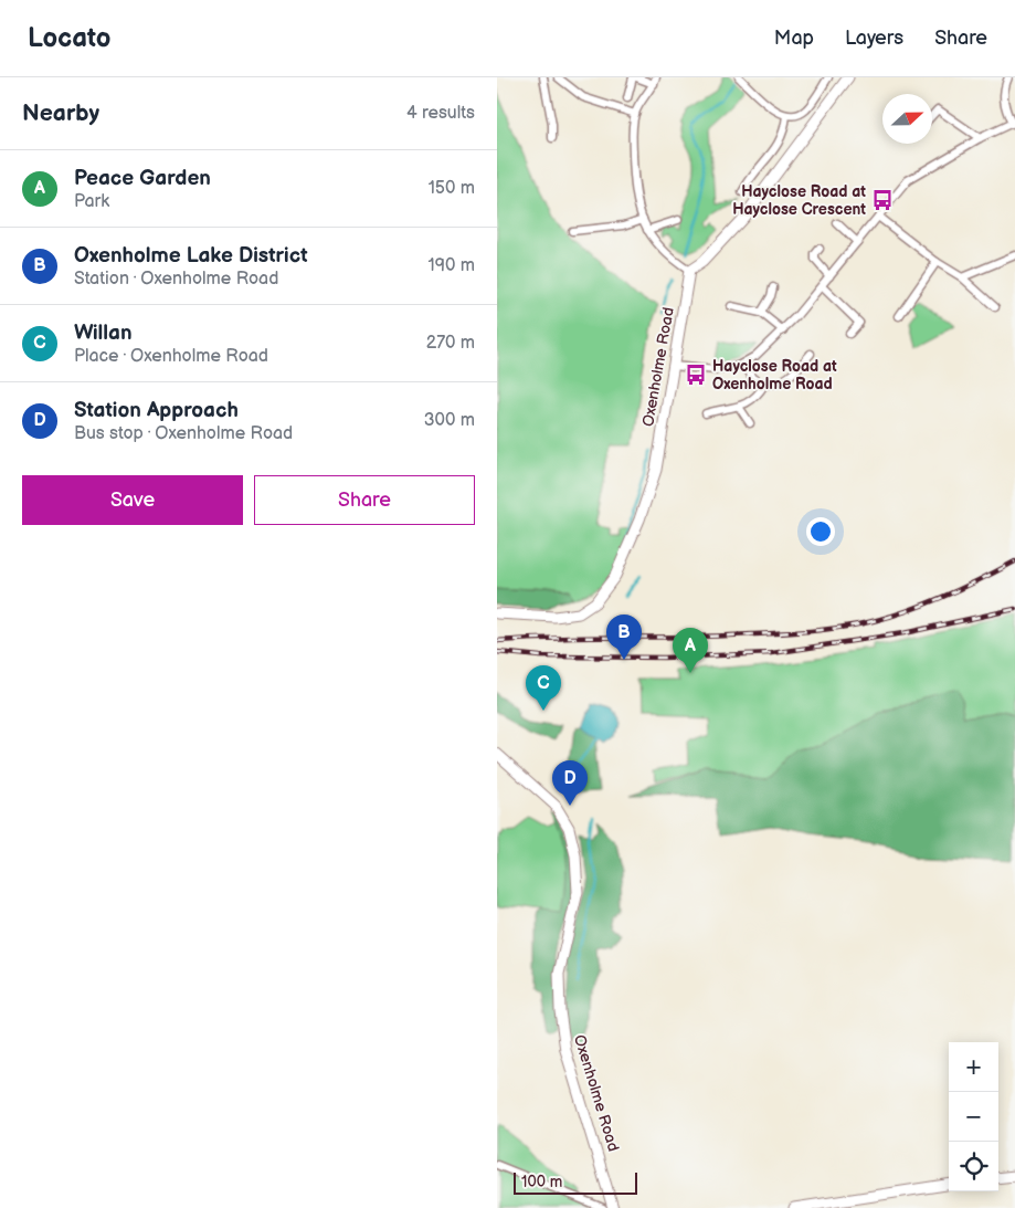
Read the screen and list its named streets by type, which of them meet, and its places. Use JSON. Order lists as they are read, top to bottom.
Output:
{
  "streets": {
    "main road": ["Oxenholme Road"]
  },
  "places": {
    "bus stop": ["Hayclose Road at Hayclose Crescent", "Hayclose Road at Oxenholme Road"]
  },
  "scale_bar": "100 m",
  "north": "right",
  "page": {
    "header": "Locato",
    "nav": ["Map", "Layers", "Share"],
    "heading": ["Nearby", "4 results"],
    "list": [
      {
        "mark": "A",
        "name": "Peace Garden",
        "note": "Park",
        "value": "150 m"
      },
      {
        "mark": "B",
        "name": "Oxenholme Lake District",
        "note": "Station · Oxenholme Road",
        "value": "190 m"
      },
      {
        "mark": "C",
        "name": "Willan",
        "note": "Place · Oxenholme Road",
        "value": "270 m"
      },
      {
        "mark": "D",
        "name": "Station Approach",
        "note": "Bus stop · Oxenholme Road",
        "value": "300 m"
      }
    ],
    "buttons": ["Save", "Share"],
    "pins": [
      "B",
      "A",
      "C",
      "D"
    ],
    "map_buttons": ["+", "−"],
    "scale": "100 m"
  }
}
